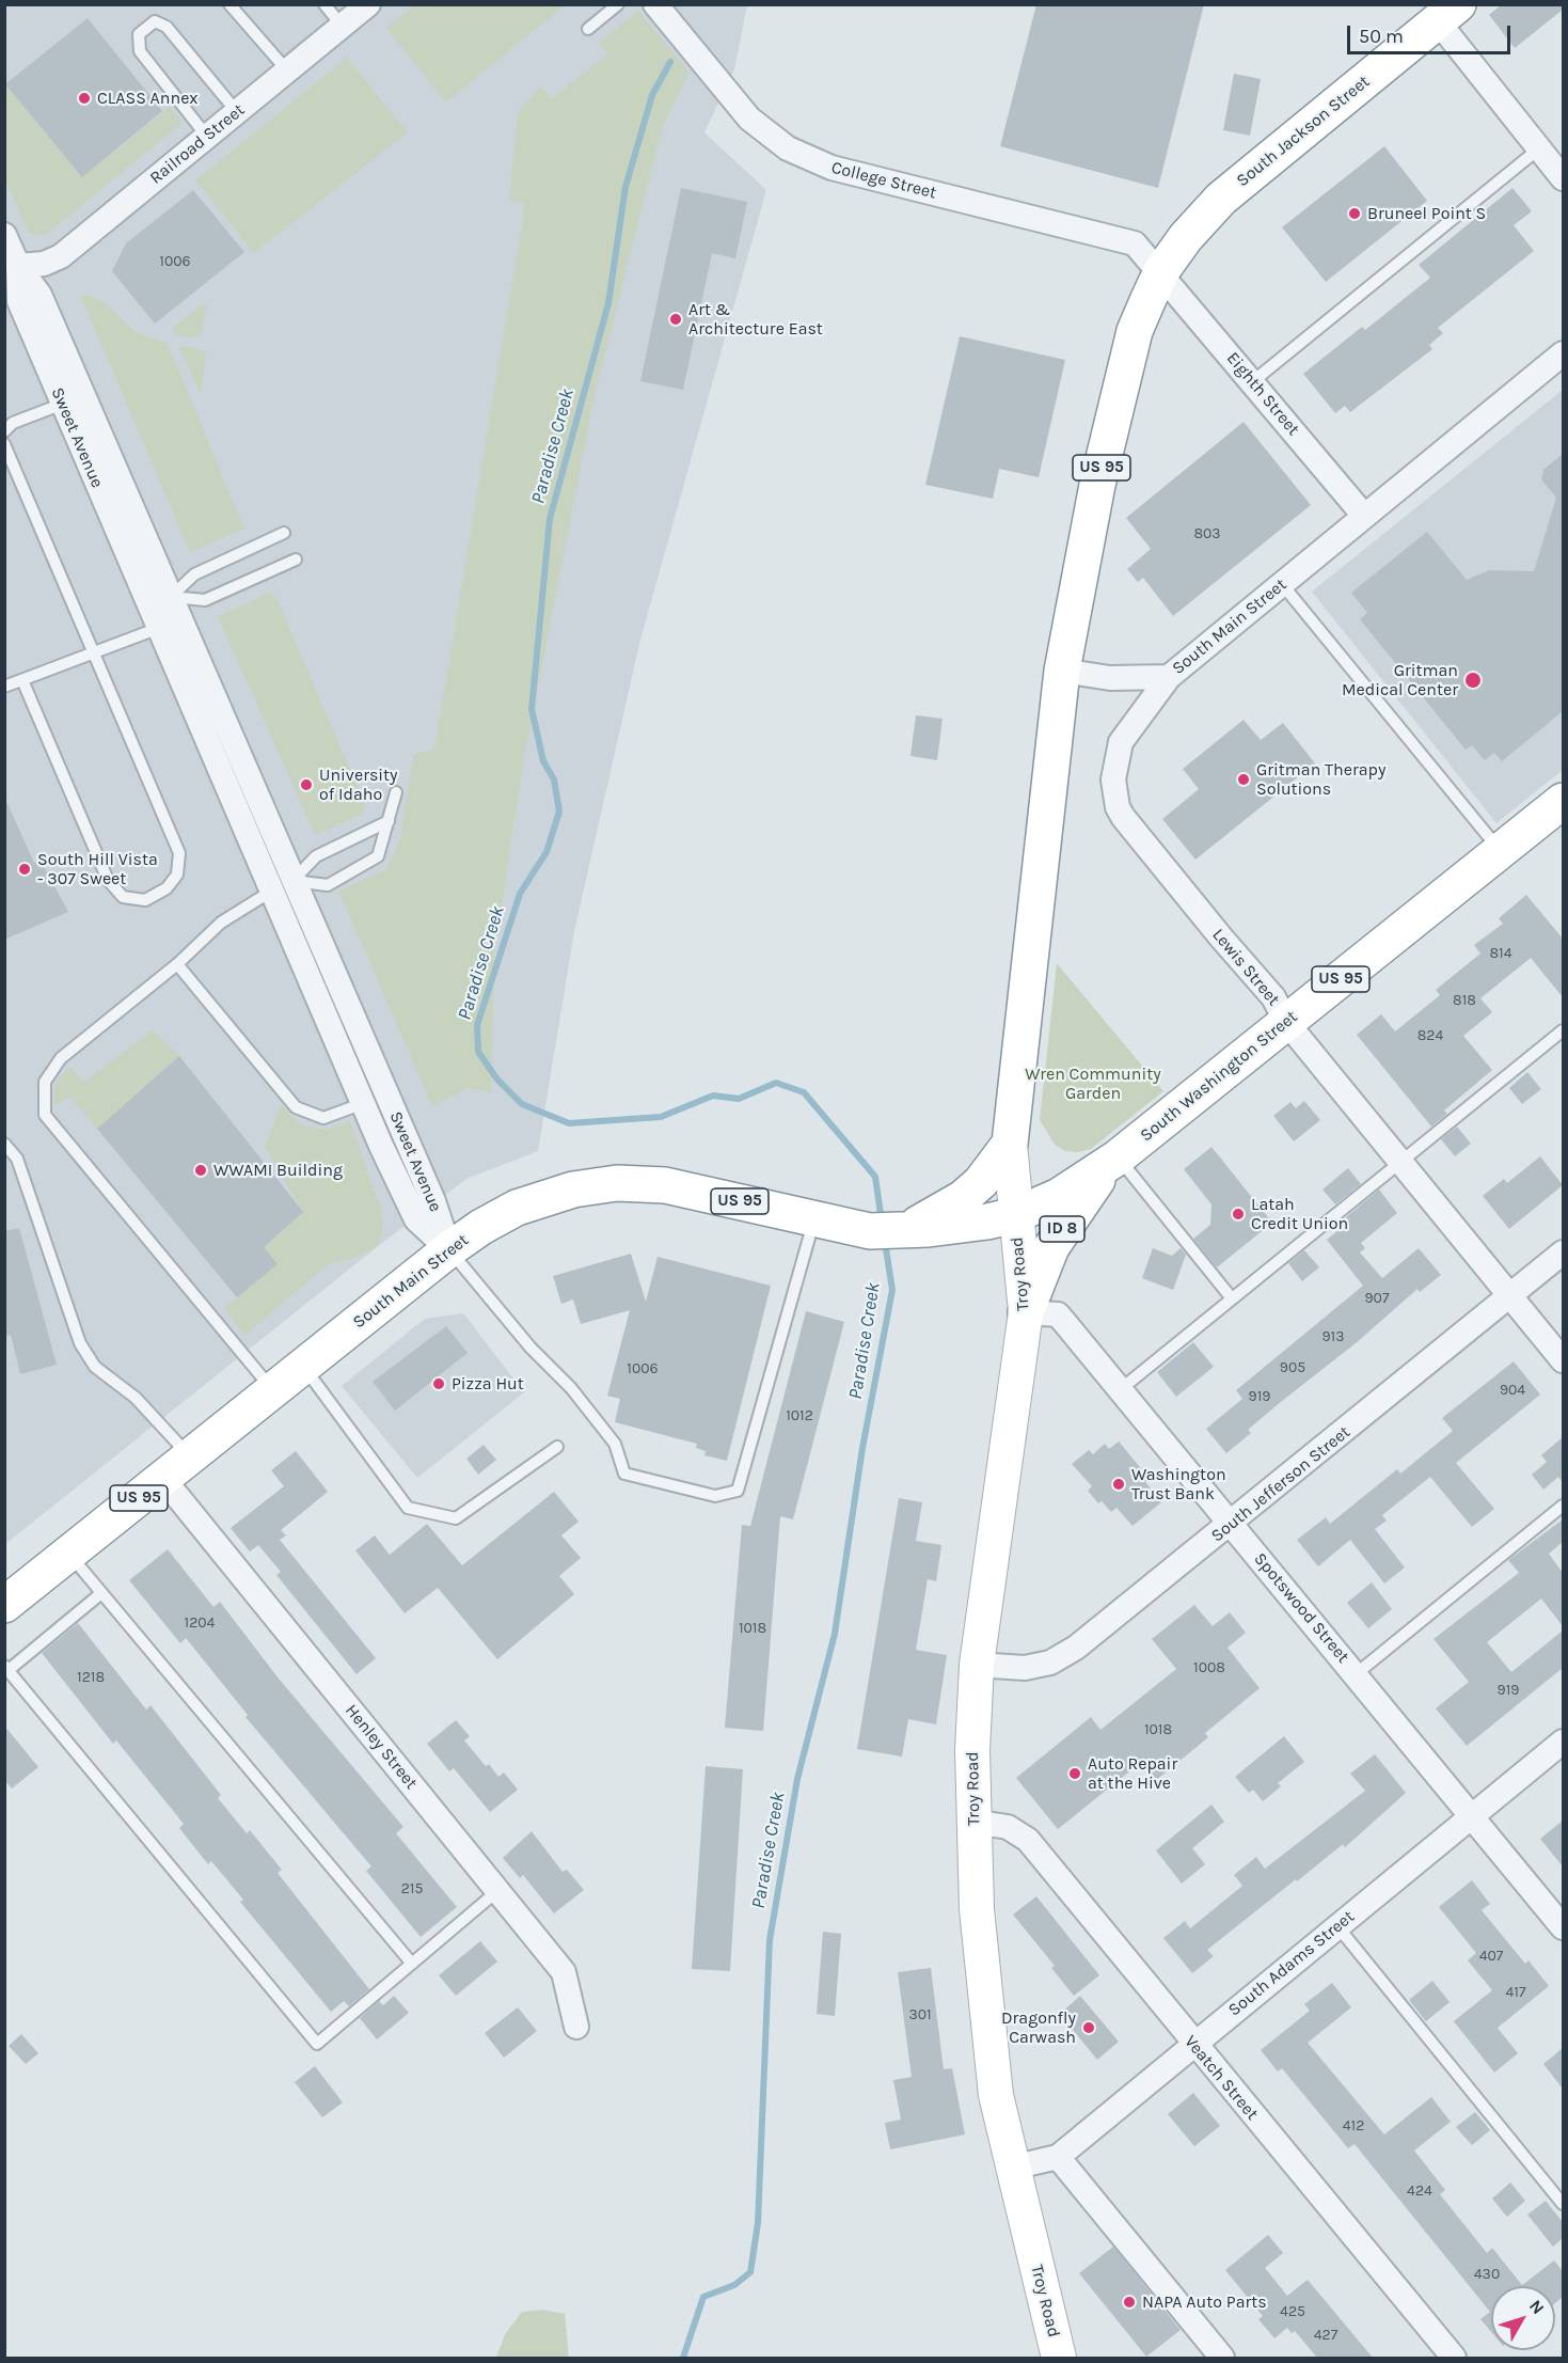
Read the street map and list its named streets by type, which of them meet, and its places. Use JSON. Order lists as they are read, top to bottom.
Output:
{
  "streets": {
    "highway": [
      "South Jackson Street",
      "US 95",
      "South Main Street",
      "South Washington Street",
      "ID 8"
    ],
    "main road": ["Troy Road"],
    "street": [
      "Railroad Street",
      "College Street",
      "Eighth Street",
      "Sweet Avenue",
      "Lewis Street",
      "South Jefferson Street",
      "Spotswood Street",
      "Henley Street",
      "South Adams Street",
      "Veatch Street"
    ]
  },
  "crossings": [
    ["South Jackson Street", "College Street"],
    ["South Jackson Street", "Eighth Street"],
    ["South Jackson Street", "US 95"],
    ["Railroad Street", "Sweet Avenue"],
    ["College Street", "Eighth Street"],
    ["College Street", "US 95"],
    ["Eighth Street", "US 95"],
    ["Eighth Street", "South Main Street"],
    ["Sweet Avenue", "South Main Street"],
    ["US 95", "South Main Street"],
    ["US 95", "ID 8"],
    ["South Main Street", "Lewis Street"],
    ["South Main Street", "South Washington Street"],
    ["South Main Street", "ID 8"],
    ["South Main Street", "Troy Road"],
    ["South Main Street", "Henley Street"],
    ["Lewis Street", "South Washington Street"],
    ["Lewis Street", "South Jefferson Street"],
    ["South Washington Street", "ID 8"],
    ["South Washington Street", "Troy Road"],
    ["ID 8", "Troy Road"],
    ["ID 8", "Spotswood Street"],
    ["Troy Road", "South Jefferson Street"],
    ["Troy Road", "Spotswood Street"],
    ["Troy Road", "South Adams Street"],
    ["Troy Road", "Veatch Street"],
    ["South Jefferson Street", "Spotswood Street"],
    ["Spotswood Street", "South Adams Street"],
    ["South Adams Street", "Veatch Street"]
  ],
  "water": ["Paradise Creek"],
  "parks": ["Wren Community Garden"],
  "places": [
    "CLASS Annex",
    "Bruneel Point S",
    "Art & Architecture East",
    "Gritman Medical Center",
    "Gritman Therapy Solutions",
    "University of Idaho",
    "South Hill Vista - 307 Sweet",
    "WWAMI Building",
    "Latah Credit Union",
    "Pizza Hut",
    "Washington Trust Bank",
    "Auto Repair at the Hive",
    "Dragonfly Carwash",
    "NAPA Auto Parts"
  ],
  "house_numbers": [
    "1006",
    "803",
    "814",
    "818",
    "824",
    "907",
    "913",
    "905",
    "1006",
    "904",
    "919",
    "1012",
    "1204",
    "1018",
    "1008",
    "1218",
    "919",
    "1018",
    "215",
    "407",
    "417",
    "301",
    "412",
    "424",
    "430",
    "425",
    "427"
  ],
  "scale_bar": "50 m",
  "north": "top right"
}
